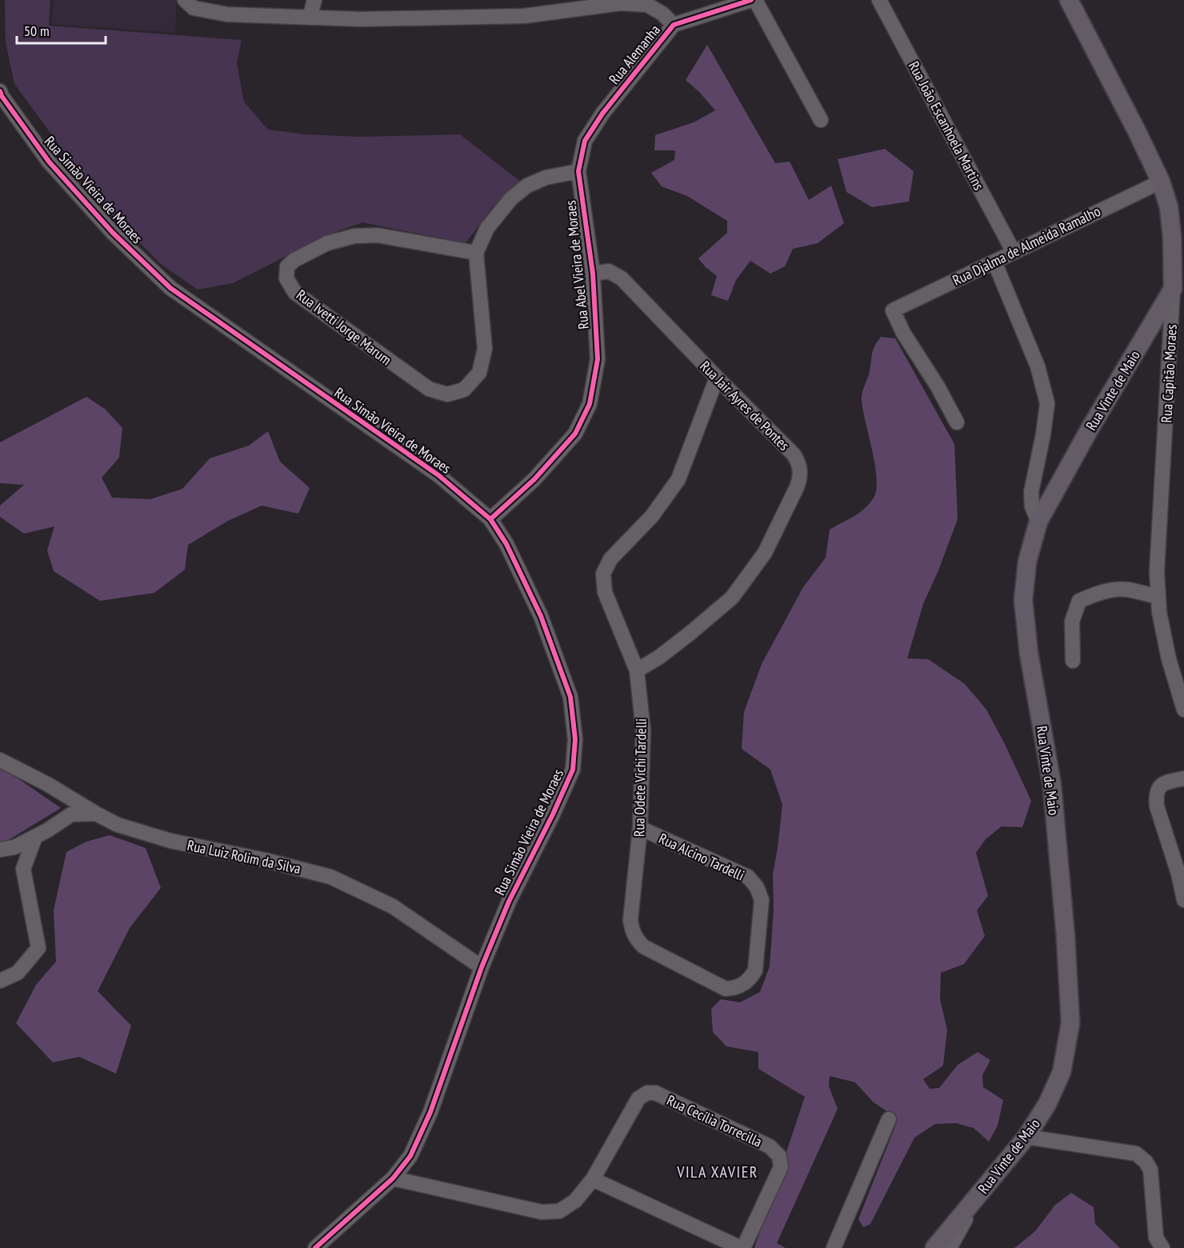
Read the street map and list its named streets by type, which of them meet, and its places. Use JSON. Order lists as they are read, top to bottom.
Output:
{
  "streets": {
    "main road": ["Rua Capitão Moraes", "Rua Vinte de Maio"],
    "street": [
      "Rua Alemanha",
      "Rua João Escanhoela Martins",
      "Rua Simão Vieira de Moraes",
      "Rua Djalma de Almeida Ramalho",
      "Rua Abel Vieira de Moraes",
      "Rua Ivetti Jorge Marum",
      "Rua Jair Ayres de Pontes",
      "Rua Odete Vichi Tardelli",
      "Rua Luiz Rolim da Silva",
      "Rua Alcino Tardelli",
      "Rua Cecília Torrecilla"
    ]
  },
  "crossings": [
    ["Rua Alemanha", "Rua Abel Vieira de Moraes"],
    ["Rua Alemanha", "Rua Ivetti Jorge Marum"],
    ["Rua João Escanhoela Martins", "Rua Djalma de Almeida Ramalho"],
    ["Rua Simão Vieira de Moraes", "Rua Abel Vieira de Moraes"],
    ["Rua Simão Vieira de Moraes", "Rua Luiz Rolim da Silva"],
    ["Rua Djalma de Almeida Ramalho", "Rua Capitão Moraes"],
    ["Rua Abel Vieira de Moraes", "Rua Ivetti Jorge Marum"],
    ["Rua Abel Vieira de Moraes", "Rua Jair Ayres de Pontes"],
    ["Rua Capitão Moraes", "Rua Vinte de Maio"],
    ["Rua Jair Ayres de Pontes", "Rua Odete Vichi Tardelli"],
    ["Rua Odete Vichi Tardelli", "Rua Alcino Tardelli"]
  ],
  "districts": ["VILA XAVIER"],
  "scale_bar": "50 m"
}
